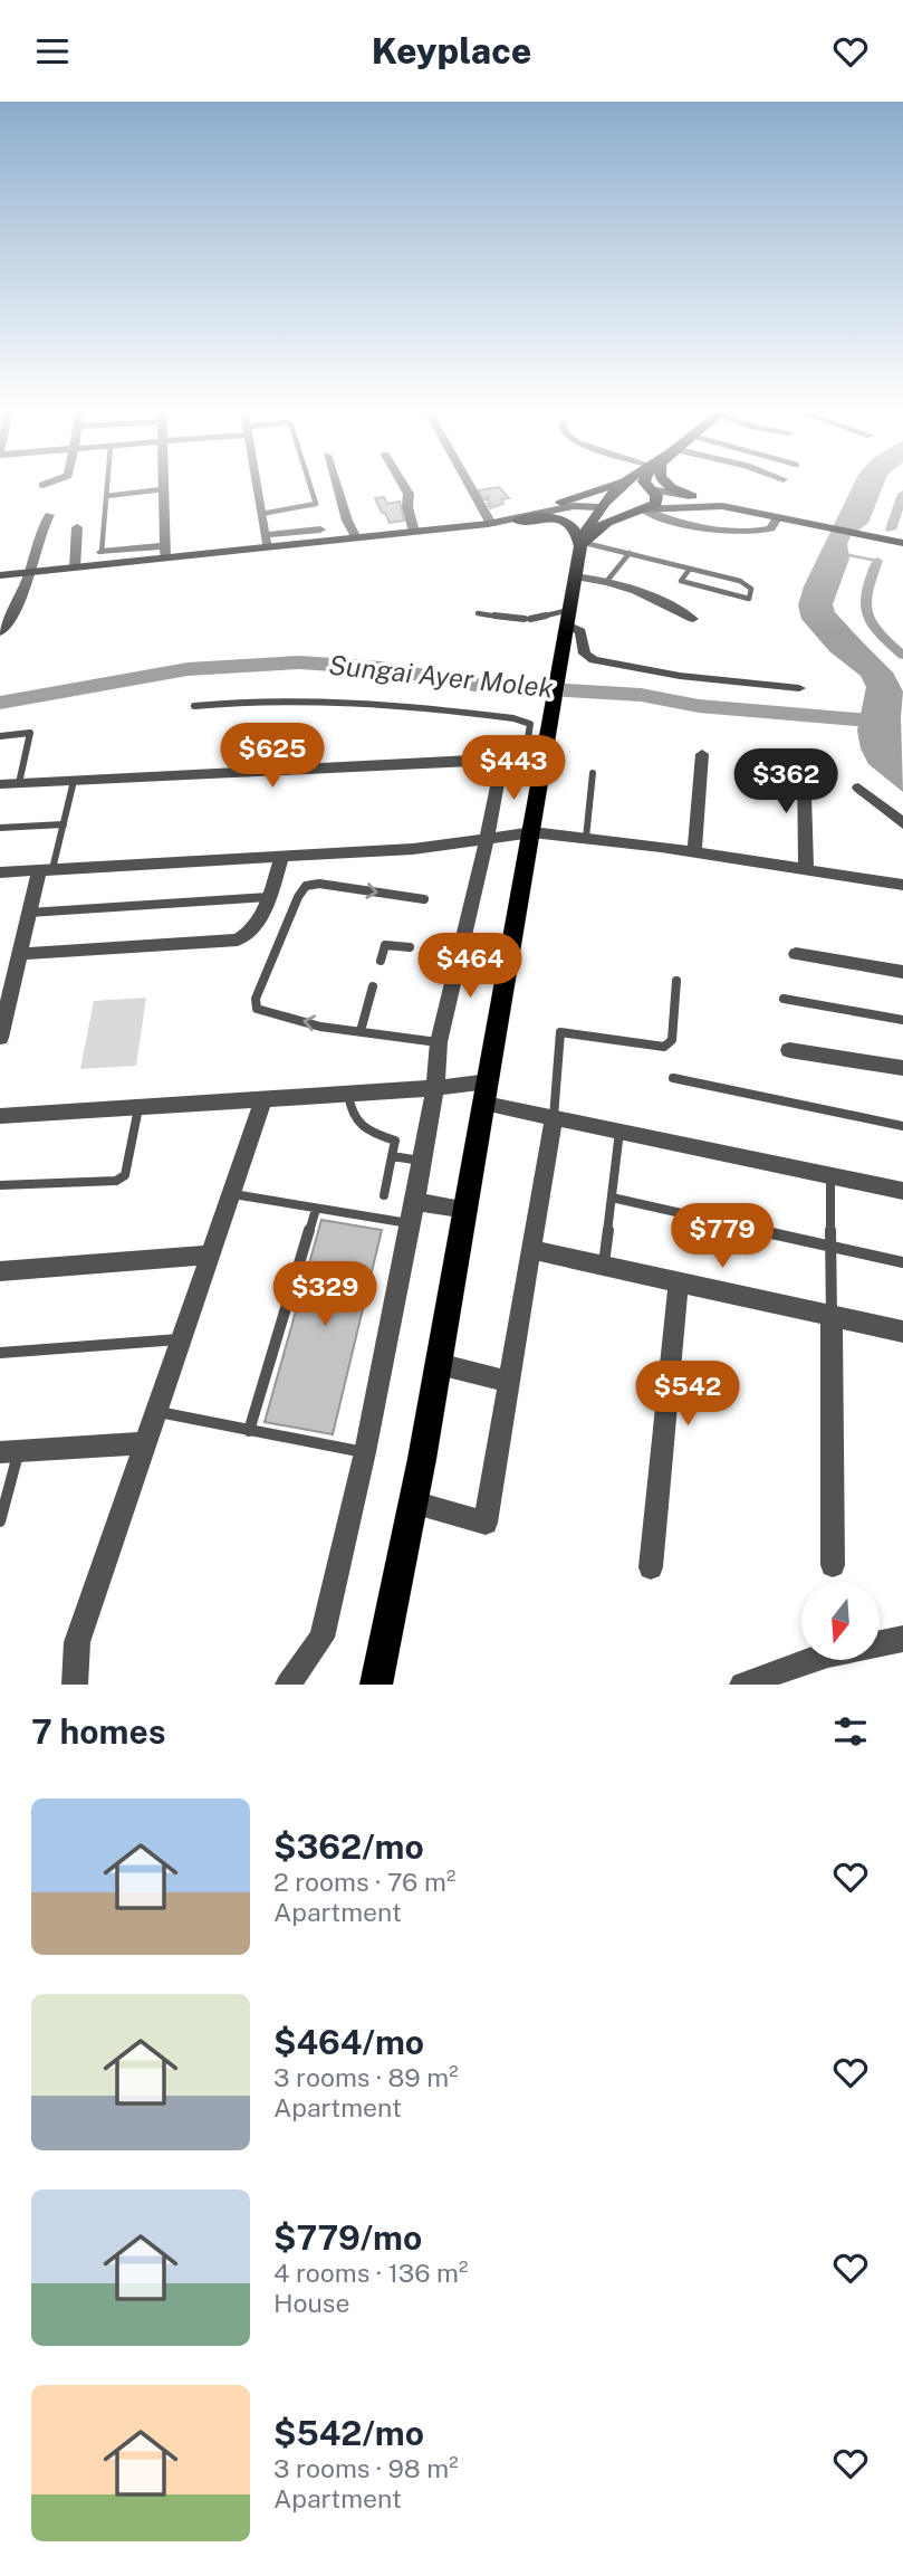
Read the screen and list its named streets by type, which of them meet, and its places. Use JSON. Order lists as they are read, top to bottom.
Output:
{
  "water": ["Sungai Ayer Molek"],
  "north": "bottom",
  "page": {
    "header": "Keyplace",
    "price": [
      "$625",
      "$443",
      "$362",
      "$464",
      "$779",
      "$329",
      "$542"
    ],
    "heading": "7 homes",
    "list": [
      {
        "name": "$362/mo",
        "note": "2 rooms · 76 m² · Apartment"
      },
      {
        "name": "$464/mo",
        "note": "3 rooms · 89 m² · Apartment"
      },
      {
        "name": "$779/mo",
        "note": "4 rooms · 136 m² · House"
      },
      {
        "name": "$542/mo",
        "note": "3 rooms · 98 m² · Apartment"
      }
    ]
  }
}
